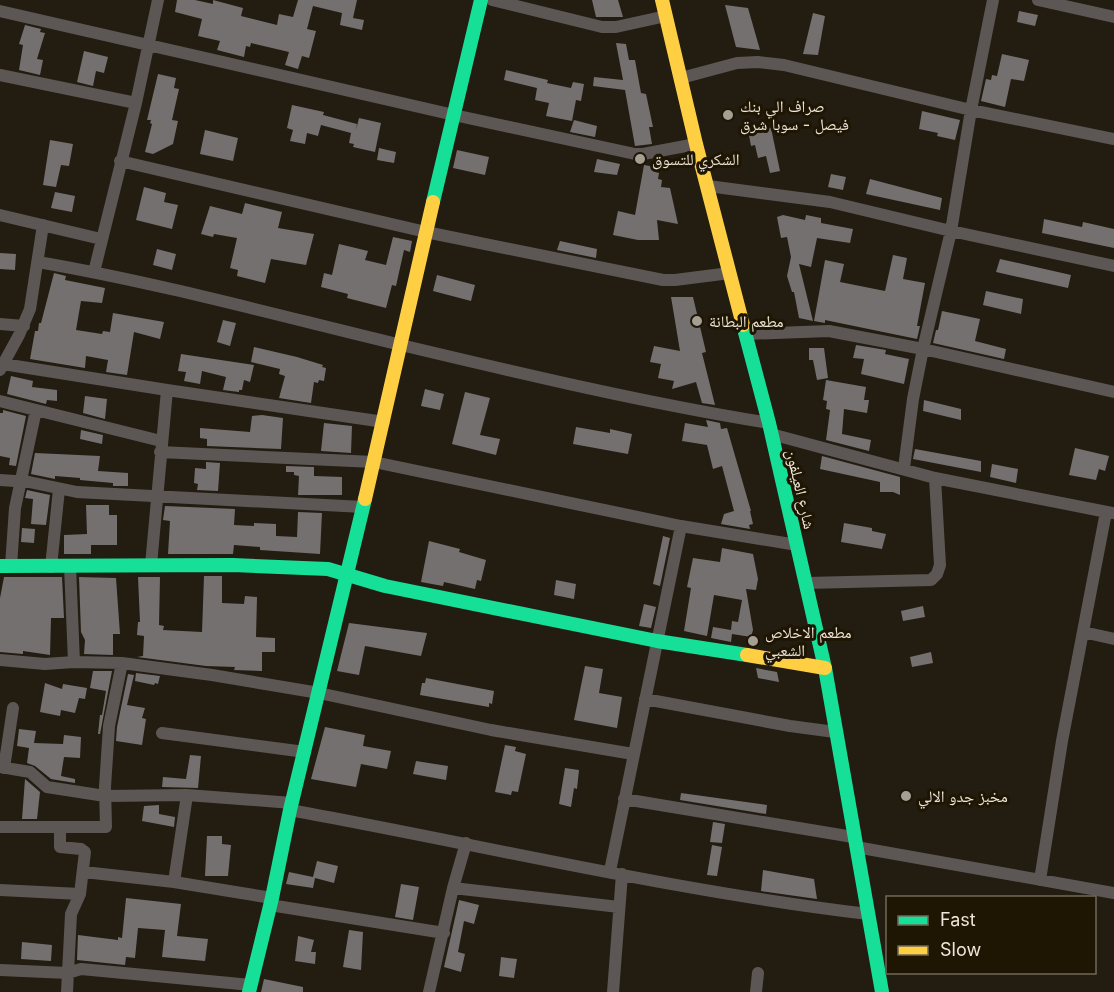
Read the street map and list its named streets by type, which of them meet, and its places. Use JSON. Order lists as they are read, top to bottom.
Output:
{
  "streets": {
    "main road": ["شارع العيلفون"]
  },
  "places": [
    "صراف الي بنك فيصل - سوبا شرق",
    "الشكري للتسوق",
    "مطعم البطانة",
    "مطعم الاخلاص الشعبي",
    "مخبز جدو الالي"
  ],
  "legend": ["Fast", "Slow"]
}
